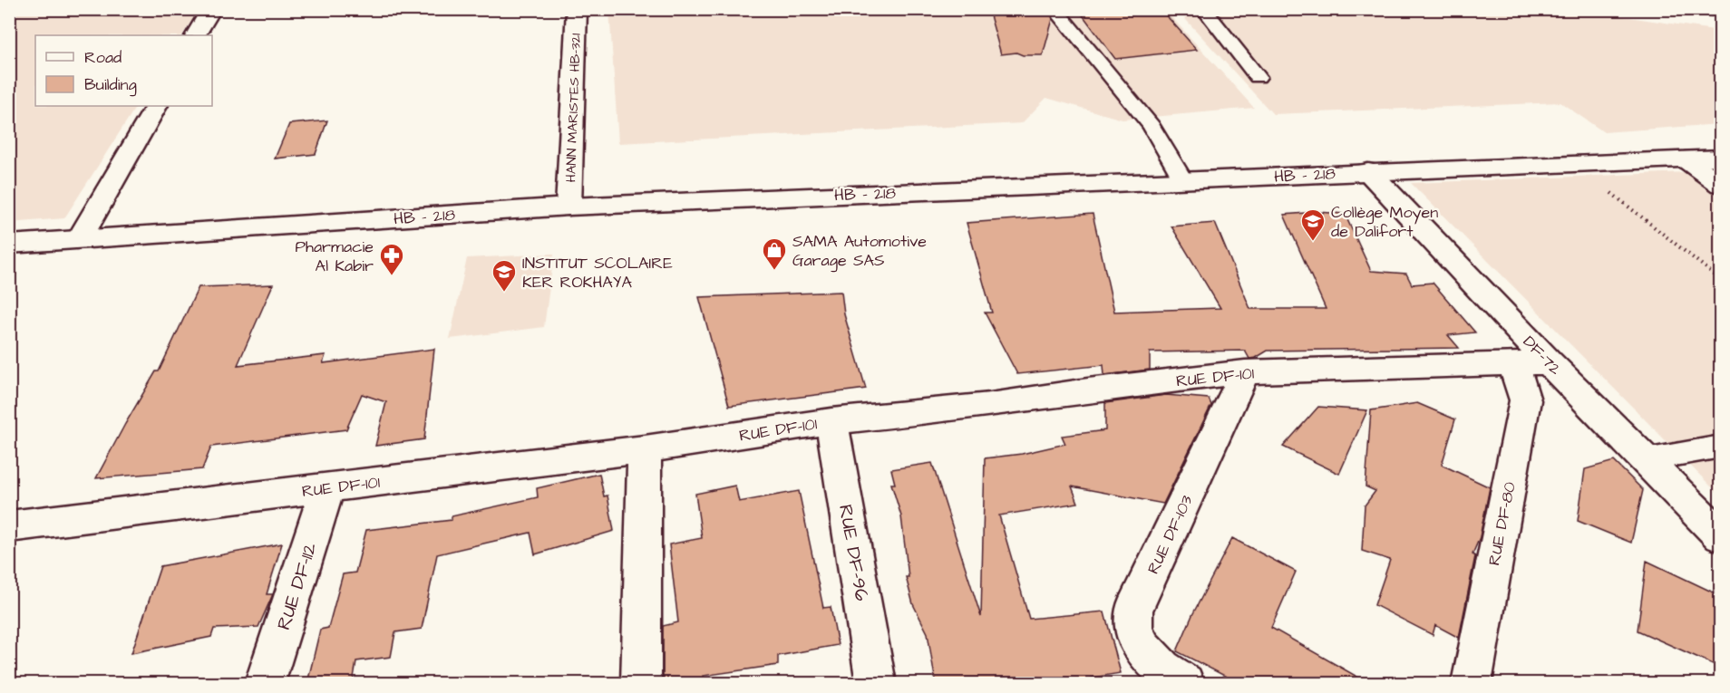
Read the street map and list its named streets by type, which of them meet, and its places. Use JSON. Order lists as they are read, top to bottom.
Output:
{
  "streets": {
    "street": [
      "HANN MARISTES HB-321",
      "HB - 218",
      "DF-72",
      "RUE DF-101",
      "RUE DF-80",
      "RUE DF-103",
      "RUE DF-96",
      "RUE DF-112"
    ]
  },
  "crossings": [
    ["HANN MARISTES HB-321", "HB - 218"],
    ["HB - 218", "DF-72"],
    ["DF-72", "RUE DF-101"],
    ["RUE DF-101", "RUE DF-80"],
    ["RUE DF-101", "RUE DF-103"],
    ["RUE DF-101", "RUE DF-96"],
    ["RUE DF-101", "RUE DF-112"]
  ],
  "places": {
    "school or university": ["Collège Moyen de Dalifort", "INSTITUT SCOLAIRE KER ROKHAYA"],
    "shop": ["SAMA Automotive Garage SAS"],
    "pharmacy": ["Pharmacie Al Kabir"]
  },
  "legend": ["Road", "Building"]
}
